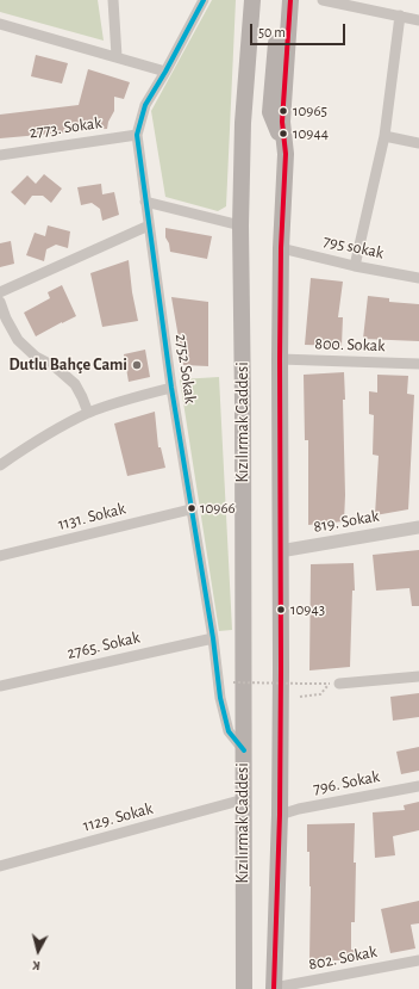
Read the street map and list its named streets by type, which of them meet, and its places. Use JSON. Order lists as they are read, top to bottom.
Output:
{
  "streets": {
    "main road": ["Kızılırmak Caddesi"],
    "street": [
      "2773. Sokak",
      "795 sokak",
      "800. Sokak",
      "2752 Sokak",
      "1131. Sokak",
      "819. Sokak",
      "2765. Sokak",
      "796. Sokak",
      "1129. Sokak",
      "802. Sokak"
    ]
  },
  "crossings": [
    ["2773. Sokak", "2752 Sokak"],
    ["795 sokak", "Kızılırmak Caddesi"],
    ["800. Sokak", "Kızılırmak Caddesi"],
    ["2752 Sokak", "Kızılırmak Caddesi"],
    ["2752 Sokak", "1131. Sokak"],
    ["2752 Sokak", "2765. Sokak"],
    ["Kızılırmak Caddesi", "819. Sokak"],
    ["Kızılırmak Caddesi", "796. Sokak"],
    ["Kızılırmak Caddesi", "1129. Sokak"],
    ["Kızılırmak Caddesi", "802. Sokak"]
  ],
  "places": [
    "10965",
    "10944",
    "Dutlu Bahçe Cami",
    "10966",
    "10943"
  ],
  "scale_bar": "50 m",
  "north": "bottom"
}
